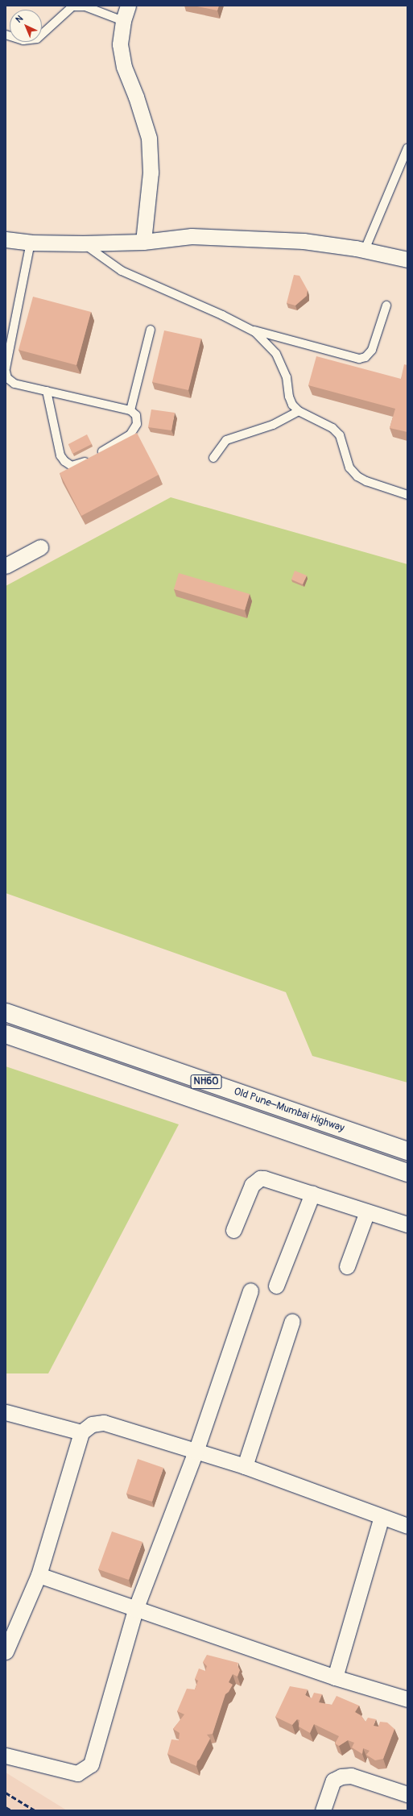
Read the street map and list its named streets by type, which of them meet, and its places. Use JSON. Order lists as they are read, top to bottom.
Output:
{
  "streets": {
    "highway": ["NH60", "Old Pune–Mumbai Highway"]
  },
  "north": "top left"
}
